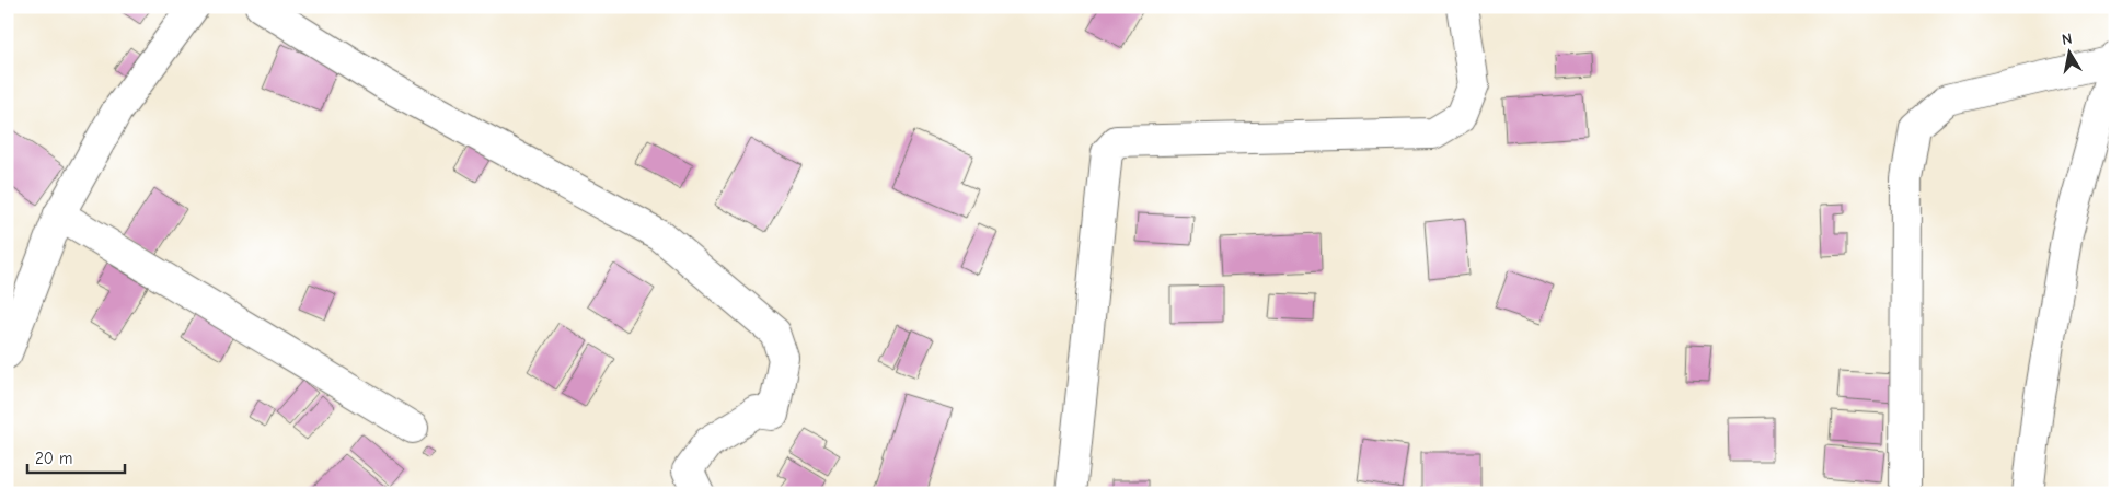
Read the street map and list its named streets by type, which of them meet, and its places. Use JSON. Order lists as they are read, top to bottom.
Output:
{
  "scale_bar": "20 m",
  "north": "top"
}
